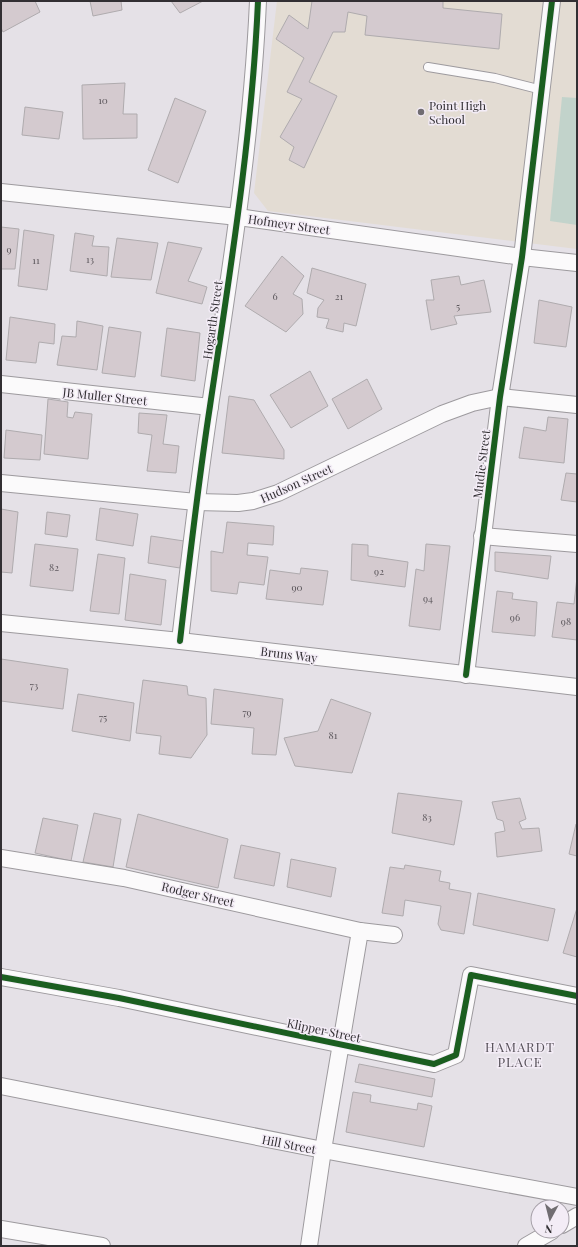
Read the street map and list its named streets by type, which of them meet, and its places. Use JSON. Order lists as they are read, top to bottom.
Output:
{
  "streets": {
    "street": [
      "Hofmeyr Street",
      "Hogarth Street",
      "JB Muller Street",
      "Mudie Street",
      "Hudson Street",
      "Bruns Way",
      "Rodger Street",
      "Klipper Street",
      "Hill Street"
    ]
  },
  "crossings": [
    ["Hofmeyr Street", "Hogarth Street"],
    ["Hofmeyr Street", "Mudie Street"],
    ["Hogarth Street", "JB Muller Street"],
    ["Hogarth Street", "Hudson Street"],
    ["Hogarth Street", "Bruns Way"],
    ["Mudie Street", "Hudson Street"],
    ["Mudie Street", "Bruns Way"]
  ],
  "districts": ["HAMARDT PLACE"],
  "places": ["Point High School"],
  "house_numbers": [
    "10",
    "9",
    "13",
    "11",
    "6",
    "21",
    "5",
    "82",
    "92",
    "90",
    "94",
    "96",
    "98",
    "73",
    "79",
    "75",
    "81",
    "83"
  ],
  "north": "bottom"
}
